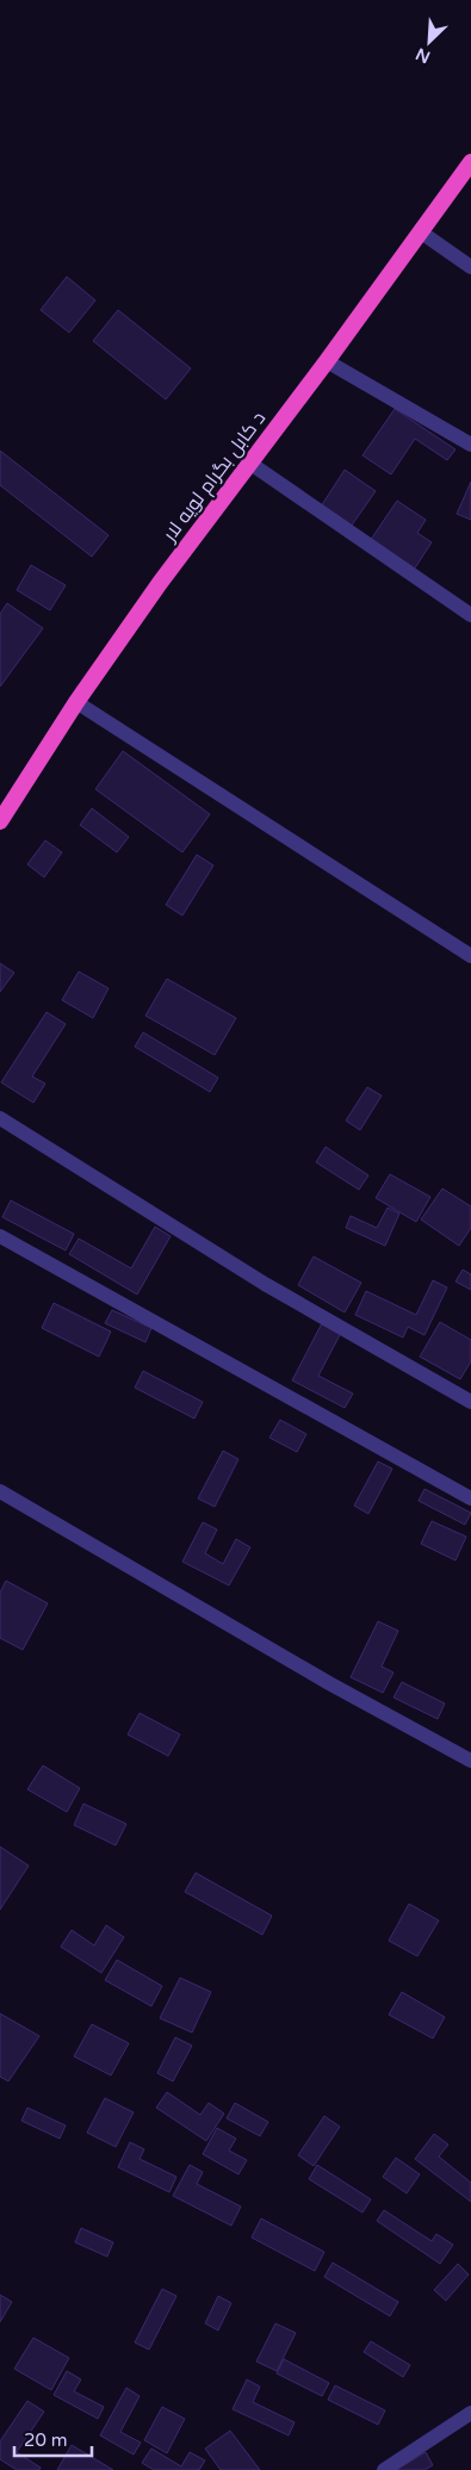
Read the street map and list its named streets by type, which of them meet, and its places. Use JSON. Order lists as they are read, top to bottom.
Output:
{
  "streets": {
    "highway": ["د کابل بگرام لویه لار"]
  },
  "scale_bar": "20 m",
  "north": "bottom left"
}
